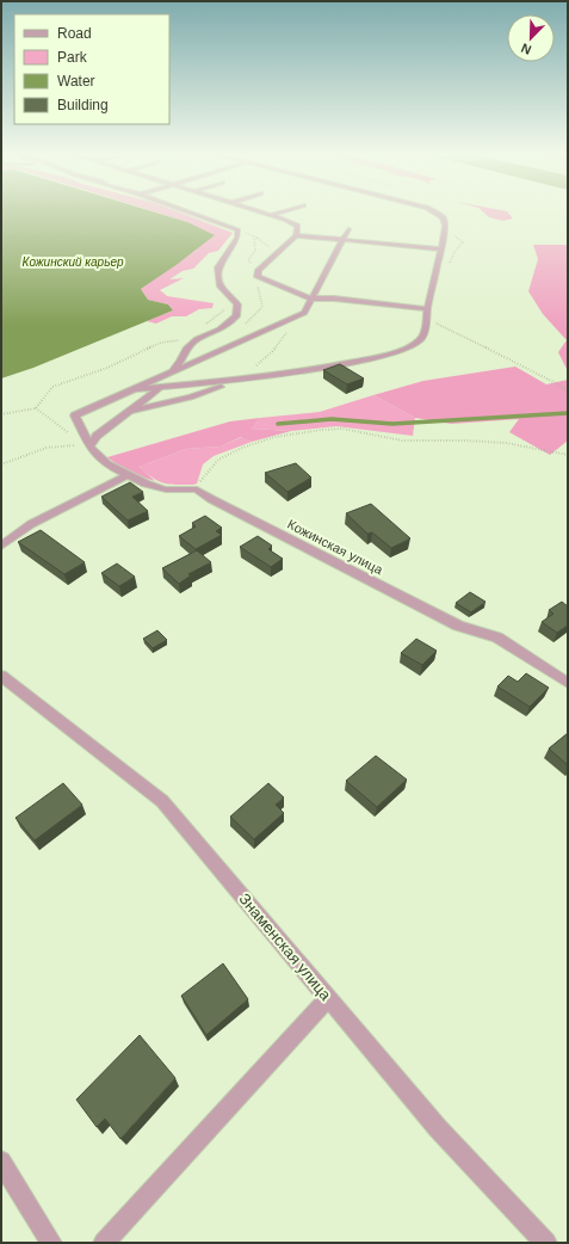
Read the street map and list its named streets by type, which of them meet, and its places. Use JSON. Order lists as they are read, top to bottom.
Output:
{
  "streets": {
    "street": ["Кожинская улица", "Знаменская улица"]
  },
  "water": ["Кожинский карьер"],
  "legend": [
    "Road",
    "Park",
    "Water",
    "Building"
  ],
  "north": "bottom left"
}
